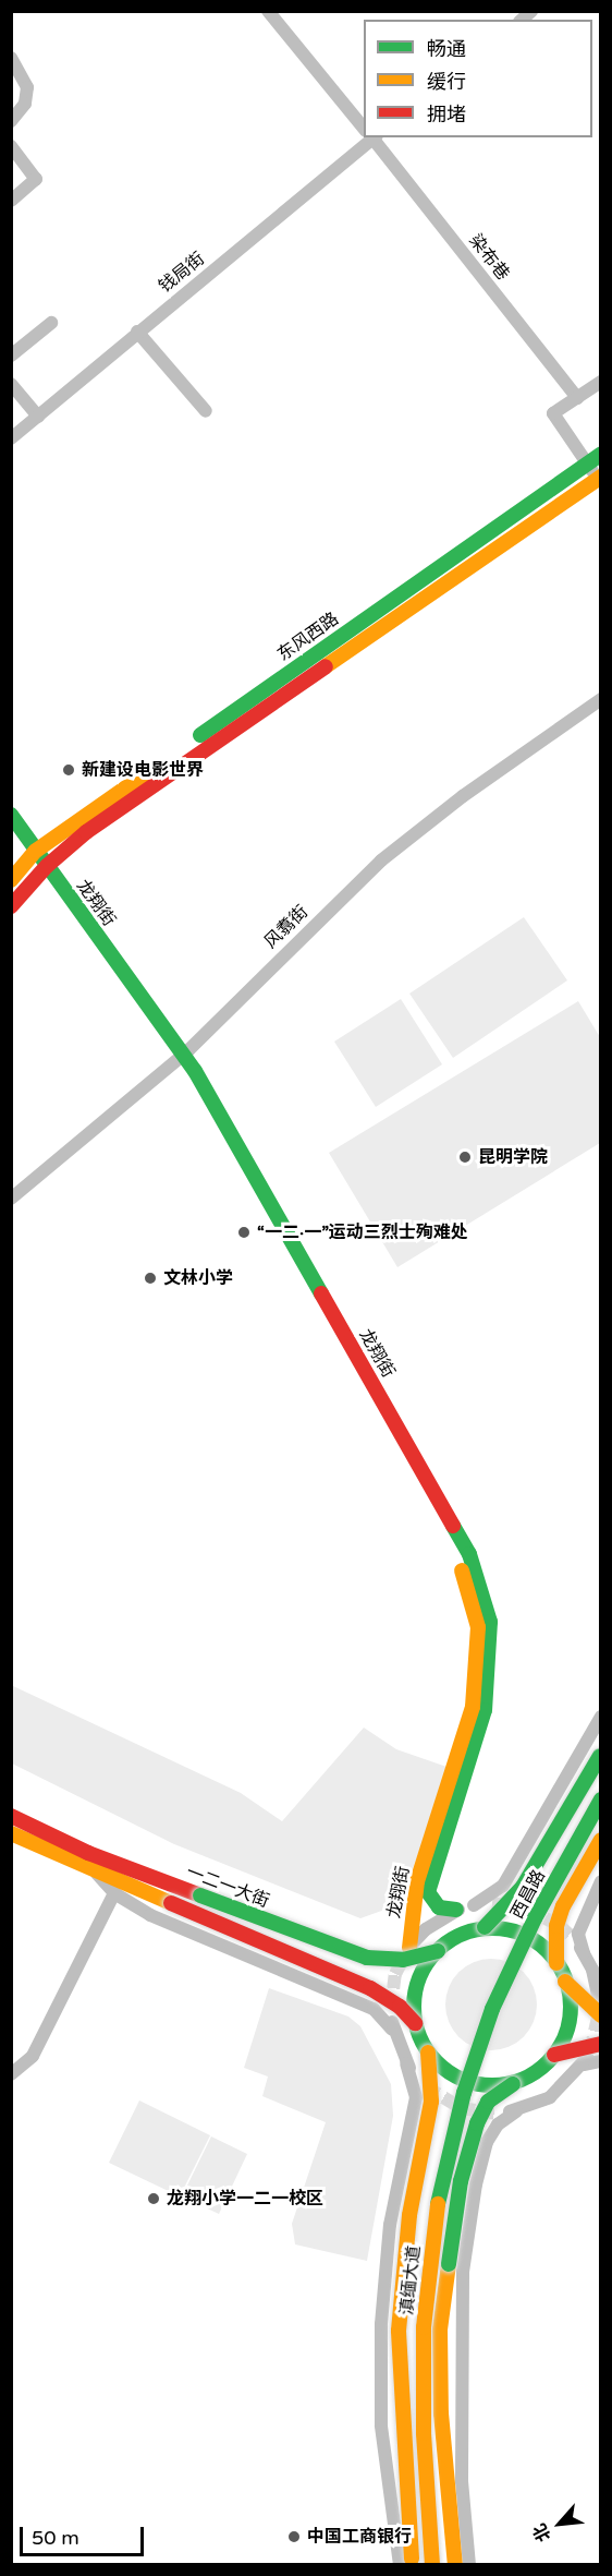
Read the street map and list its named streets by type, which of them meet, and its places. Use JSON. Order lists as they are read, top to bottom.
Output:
{
  "streets": {
    "main road": [
      "东风西路",
      "龙翔街",
      "一二一大街",
      "西昌路",
      "滇缅大道"
    ],
    "street": ["染布巷", "钱局街", "风翥街"]
  },
  "crossings": [
    ["东风西路", "龙翔街"],
    ["龙翔街", "风翥街"],
    ["一二一大街", "西昌路"],
    ["一二一大街", "滇缅大道"],
    ["西昌路", "滇缅大道"]
  ],
  "places": [
    "新建设电影世界",
    "昆明学院",
    "“一二·一”运动三烈士殉难处",
    "文林小学",
    "龙翔小学一二一校区",
    "中国工商银行"
  ],
  "legend": ["畅通", "缓行", "拥堵"],
  "scale_bar": "50 m",
  "north": "bottom left"
}
